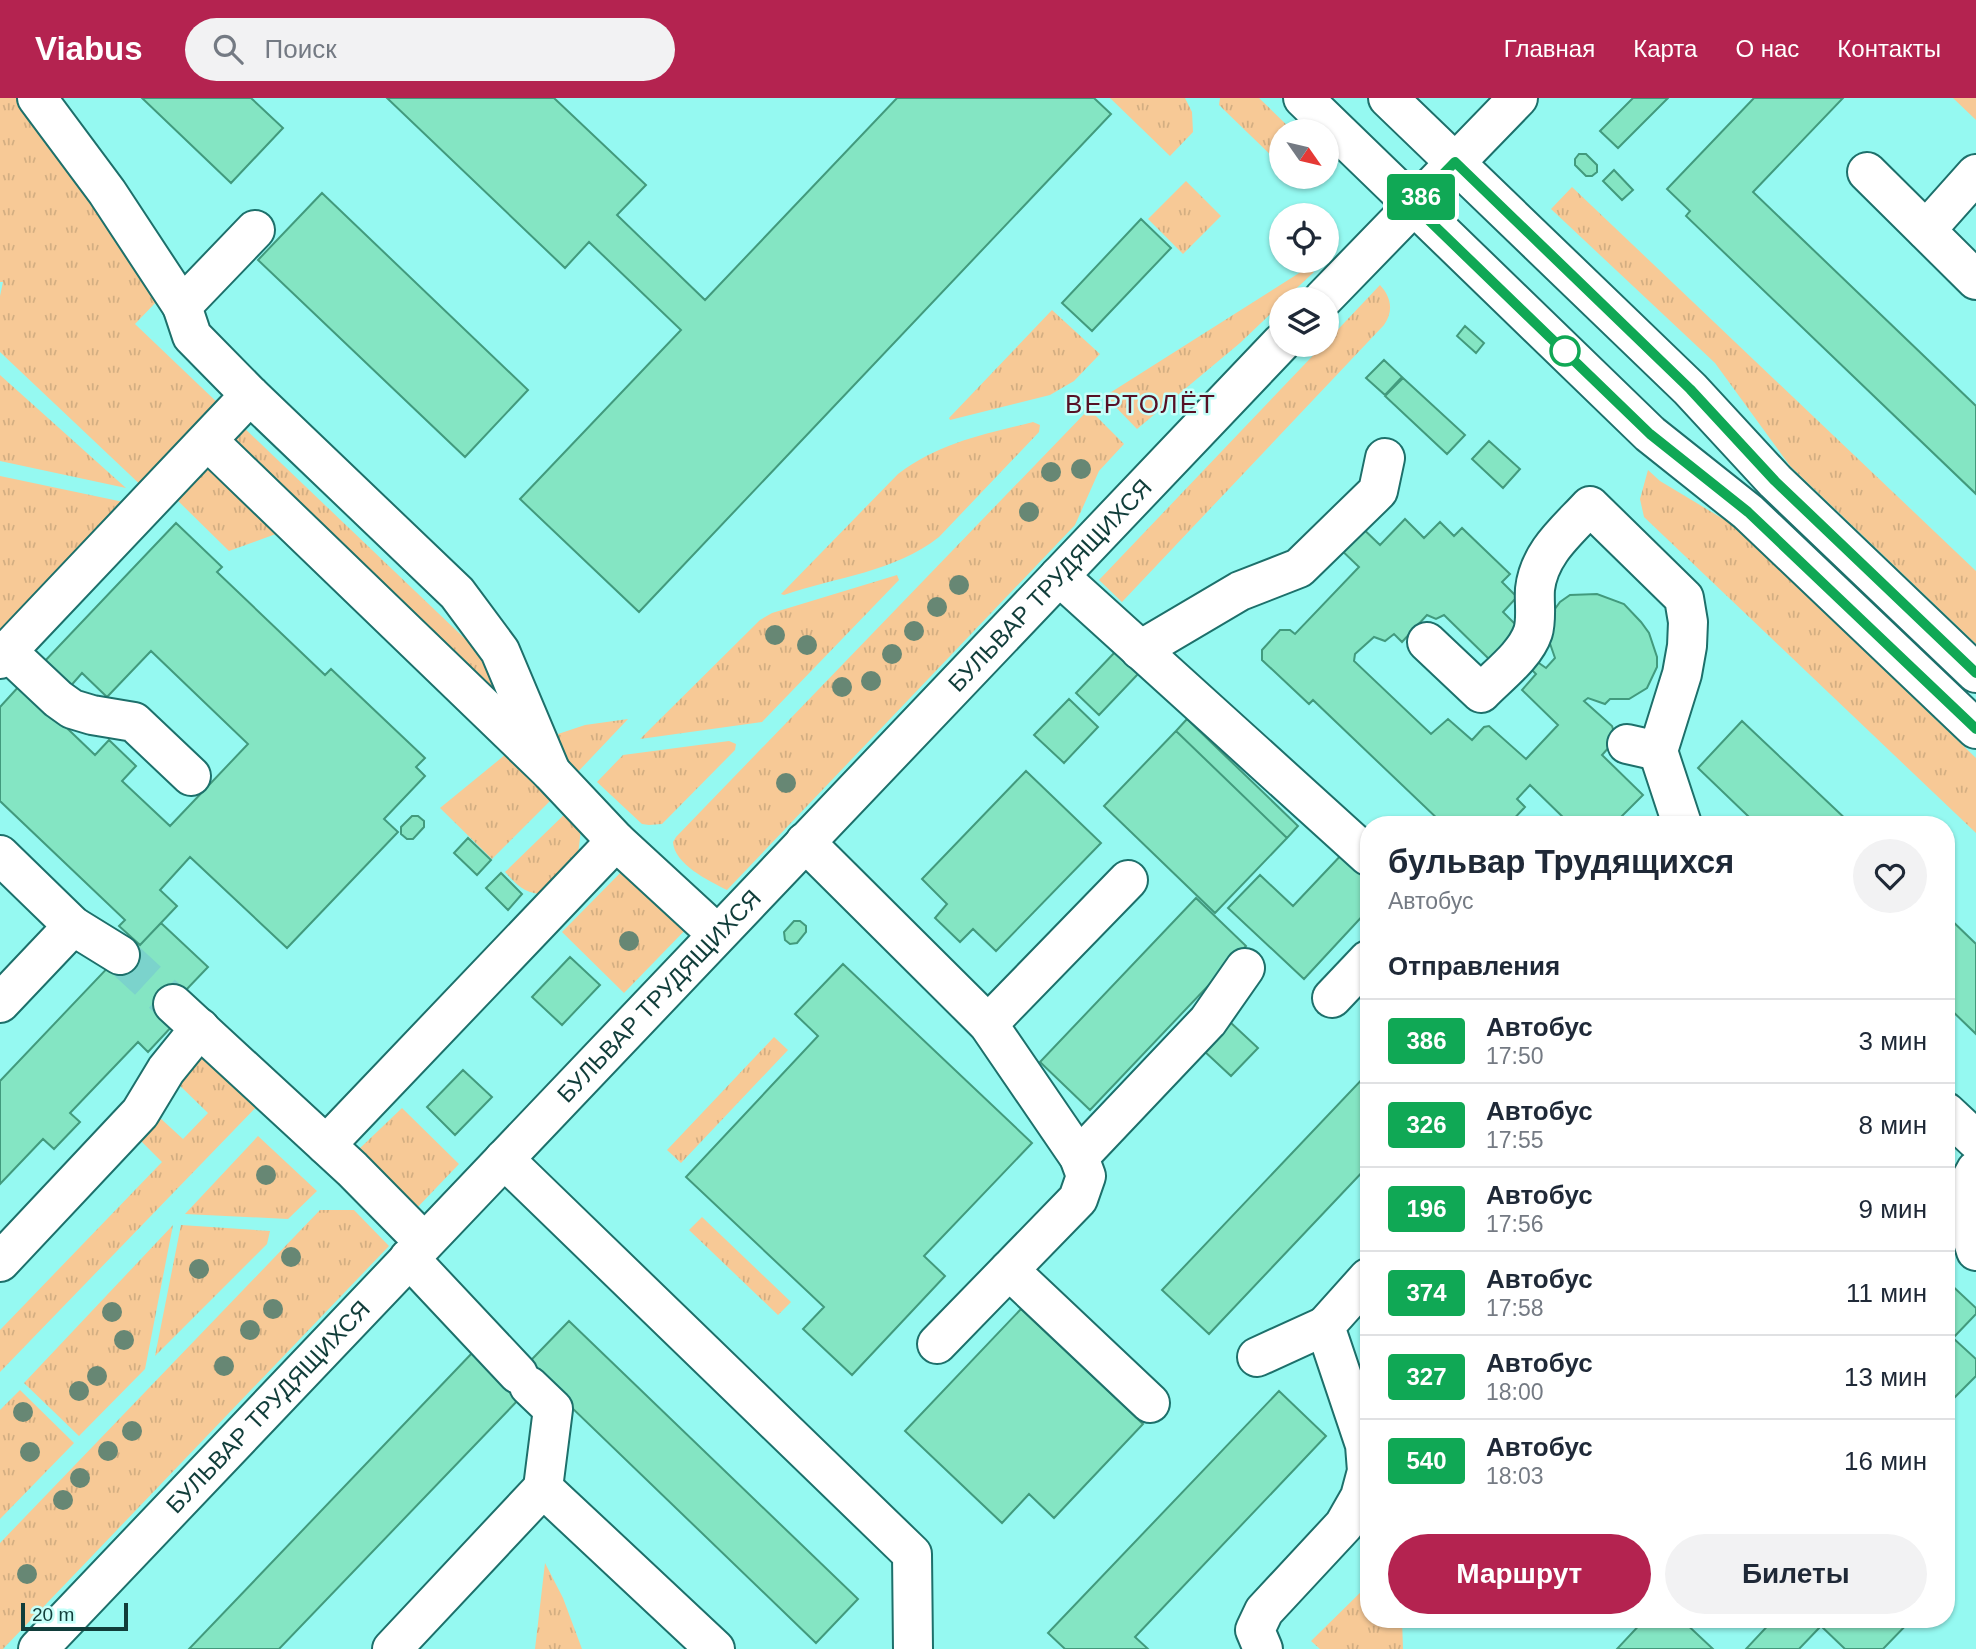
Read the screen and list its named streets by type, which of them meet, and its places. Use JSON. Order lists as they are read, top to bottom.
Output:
{
  "streets": {
    "street": ["БУЛЬВАР ТРУДЯЩИХСЯ"]
  },
  "districts": ["ВЕРТОЛЁТ"],
  "lines": ["bus line 386"],
  "scale_bar": "20 m",
  "north": "bottom right",
  "page": {
    "header": "Viabus",
    "search": "Поиск",
    "nav": [
      "Главная",
      "Карта",
      "О нас",
      "Контакты"
    ],
    "on_map": "386",
    "heading": [
      ["бульвар Трудящихся", "Автобус"],
      "Отправления"
    ],
    "list": [
      {
        "mark": "386",
        "name": "Автобус",
        "note": "17:50",
        "value": "3 мин"
      },
      {
        "mark": "326",
        "name": "Автобус",
        "note": "17:55",
        "value": "8 мин"
      },
      {
        "mark": "196",
        "name": "Автобус",
        "note": "17:56",
        "value": "9 мин"
      },
      {
        "mark": "374",
        "name": "Автобус",
        "note": "17:58",
        "value": "11 мин"
      },
      {
        "mark": "327",
        "name": "Автобус",
        "note": "18:00",
        "value": "13 мин"
      },
      {
        "mark": "540",
        "name": "Автобус",
        "note": "18:03",
        "value": "16 мин"
      }
    ],
    "buttons": ["Маршрут", "Билеты"],
    "scale": "20 m"
  }
}
